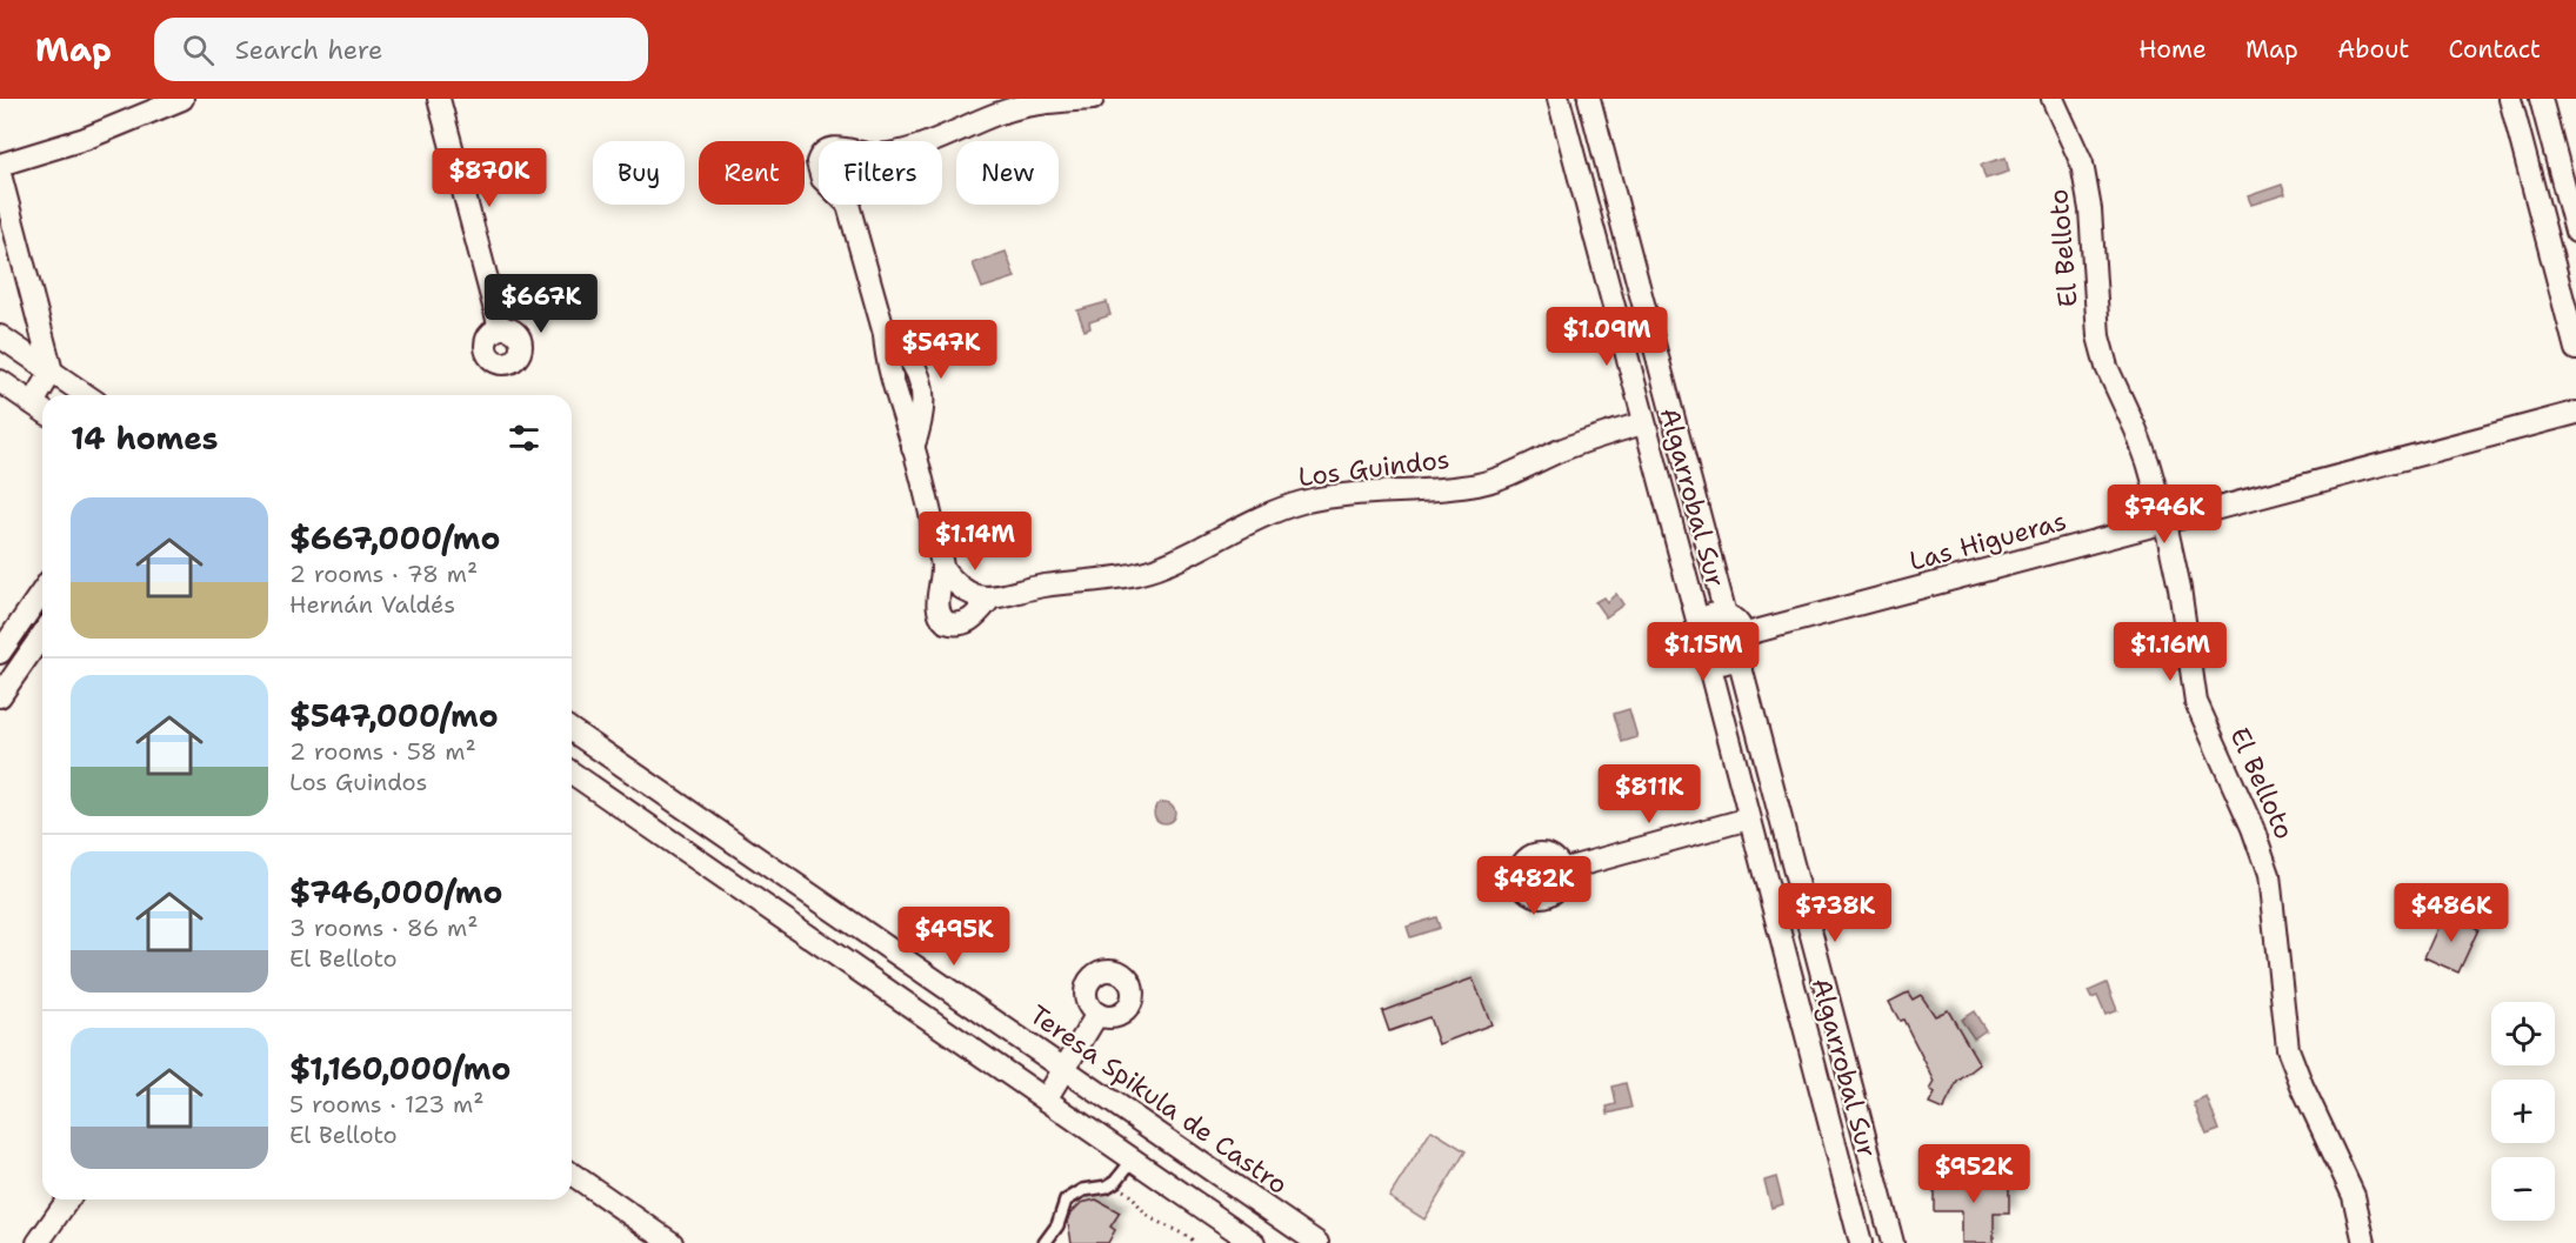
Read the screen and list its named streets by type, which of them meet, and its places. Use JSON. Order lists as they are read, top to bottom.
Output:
{
  "streets": {
    "street": [
      "El Belloto",
      "Los Guindos",
      "Algarrobal Sur",
      "Las Higueras",
      "Teresa Spikula de Castro"
    ]
  },
  "crossings": [
    ["El Belloto", "Las Higueras"],
    ["Los Guindos", "Algarrobal Sur"],
    ["Algarrobal Sur", "Las Higueras"]
  ],
  "page": {
    "header": "Map",
    "search": "Search here",
    "nav": [
      "Home",
      "Map",
      "About",
      "Contact"
    ],
    "chip": [
      "Buy",
      "Rent",
      "Filters",
      "New"
    ],
    "price": [
      "$870K",
      "$667K",
      "$1.09M",
      "$547K",
      "$746K",
      "$1.14M",
      "$1.15M",
      "$1.16M",
      "$811K",
      "$482K",
      "$738K",
      "$486K",
      "$495K",
      "$952K"
    ],
    "heading": "14 homes",
    "list": [
      {
        "name": "$667,000/mo",
        "note": "2 rooms · 78 m² · Hernán Valdés"
      },
      {
        "name": "$547,000/mo",
        "note": "2 rooms · 58 m² · Los Guindos"
      },
      {
        "name": "$746,000/mo",
        "note": "3 rooms · 86 m² · El Belloto"
      },
      {
        "name": "$1,160,000/mo",
        "note": "5 rooms · 123 m² · El Belloto"
      }
    ],
    "map_buttons": ["+", "−"]
  }
}
